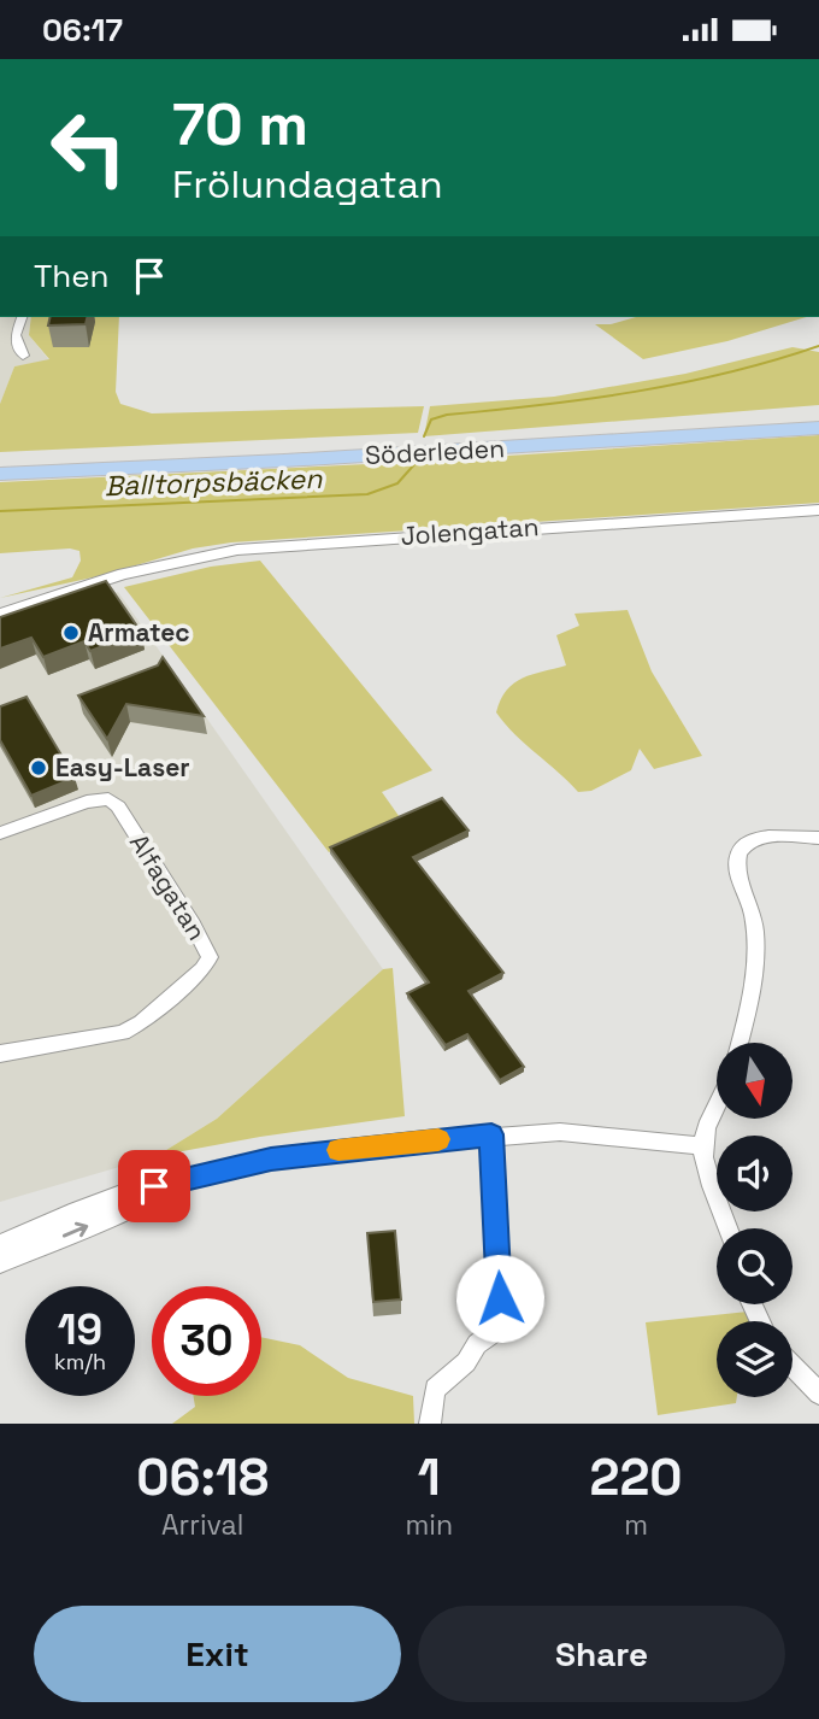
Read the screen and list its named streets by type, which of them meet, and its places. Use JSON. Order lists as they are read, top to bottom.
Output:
{
  "streets": {
    "highway": ["Söderleden"],
    "street": ["Jolengatan", "Alfagatan"]
  },
  "water": ["Balltorpsbäcken"],
  "places": ["Armatec", "Easy-Laser"],
  "north": "bottom",
  "page": {
    "status": "06:17",
    "turn": ["70 m", "Frölundagatan"],
    "then": "Then",
    "speed": "19 km/h",
    "limit": "30",
    "eta": [
      "06:18",
      "Arrival",
      "1",
      "min",
      "220",
      "m"
    ],
    "buttons": ["Exit", "Share"]
  }
}
